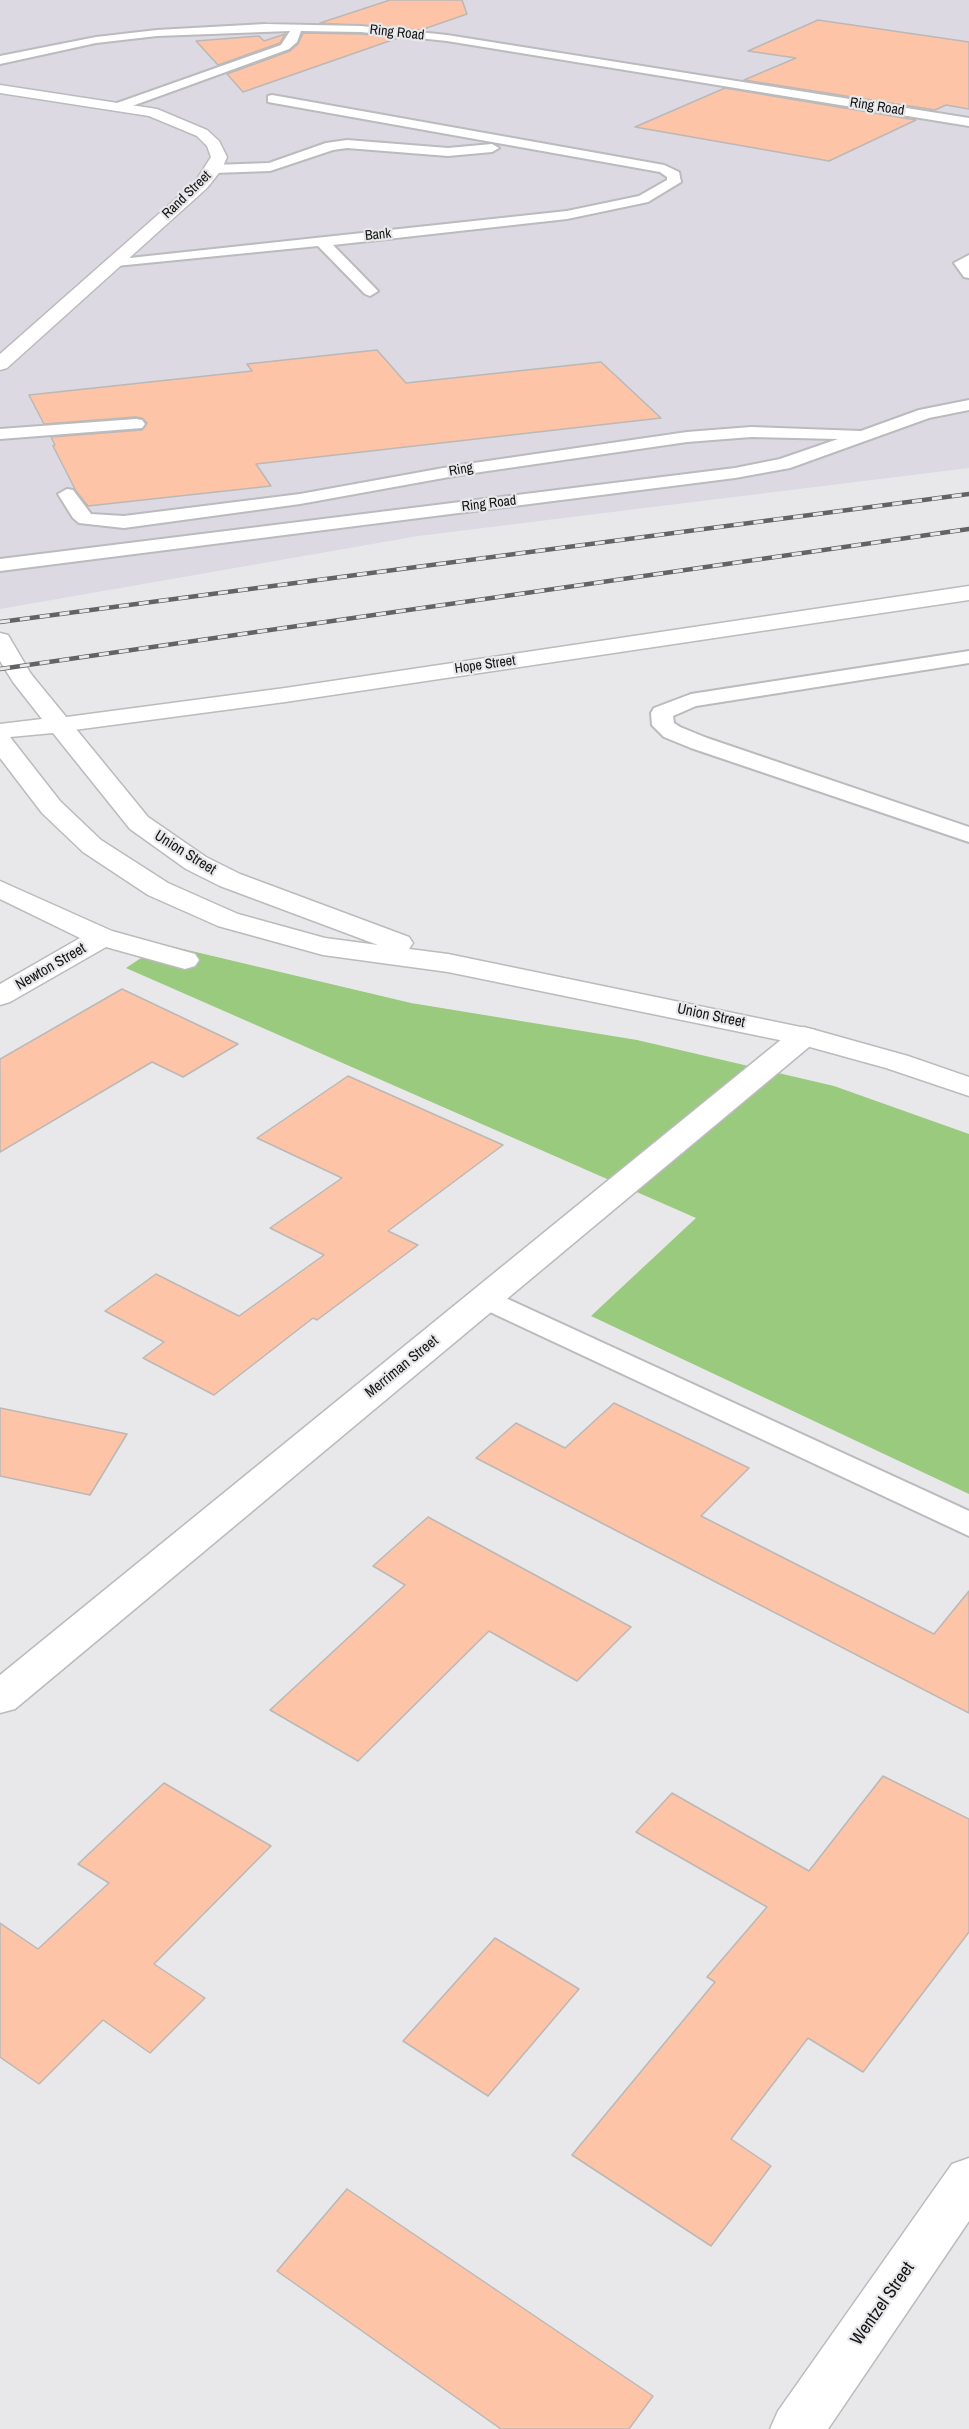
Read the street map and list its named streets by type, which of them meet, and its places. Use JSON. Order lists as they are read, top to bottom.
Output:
{
  "streets": {
    "street": [
      "Rand Street",
      "Hope Street",
      "Union Street",
      "Newton Street",
      "Merriman Street",
      "Wentzel Street"
    ],
    "lane": ["Ring Road", "Bank", "Ring"]
  },
  "crossings": [
    ["Ring Road", "Ring"],
    ["Rand Street", "Bank"],
    ["Hope Street", "Union Street"],
    ["Union Street", "Merriman Street"]
  ]
}
